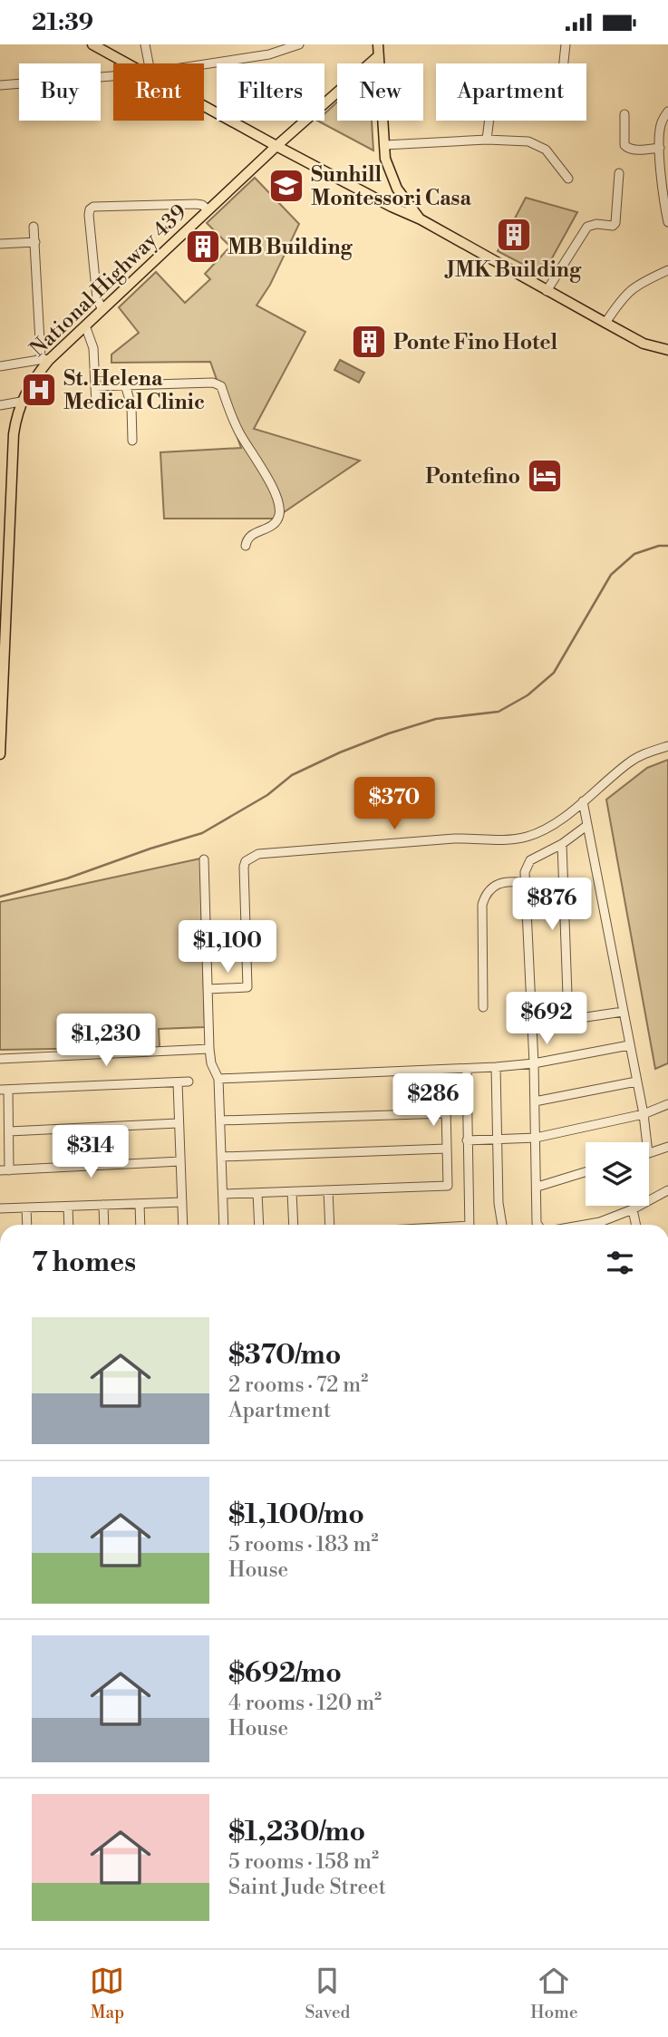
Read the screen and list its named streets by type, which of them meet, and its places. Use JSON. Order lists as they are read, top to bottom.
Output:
{
  "streets": {
    "main road": ["National Highway 439"]
  },
  "places": {
    "school or university": ["Sunhill Montessori Casa"],
    "building": ["JMK Building", "MB Building", "Ponte Fino Hotel"],
    "hospital": ["St. Helena Medical Clinic"],
    "hotel": ["Pontefino"]
  },
  "page": {
    "status": "21:39",
    "chip": [
      "Buy",
      "Rent",
      "Filters",
      "New",
      "Apartment"
    ],
    "price": [
      "$370",
      "$876",
      "$1,100",
      "$692",
      "$1,230",
      "$286",
      "$314"
    ],
    "heading": "7 homes",
    "list": [
      {
        "name": "$370/mo",
        "note": "2 rooms · 72 m² · Apartment"
      },
      {
        "name": "$1,100/mo",
        "note": "5 rooms · 183 m² · House"
      },
      {
        "name": "$692/mo",
        "note": "4 rooms · 120 m² · House"
      },
      {
        "name": "$1,230/mo",
        "note": "5 rooms · 158 m² · Saint Jude Street"
      }
    ],
    "tabs": ["Map", "Saved", "Home"]
  }
}
